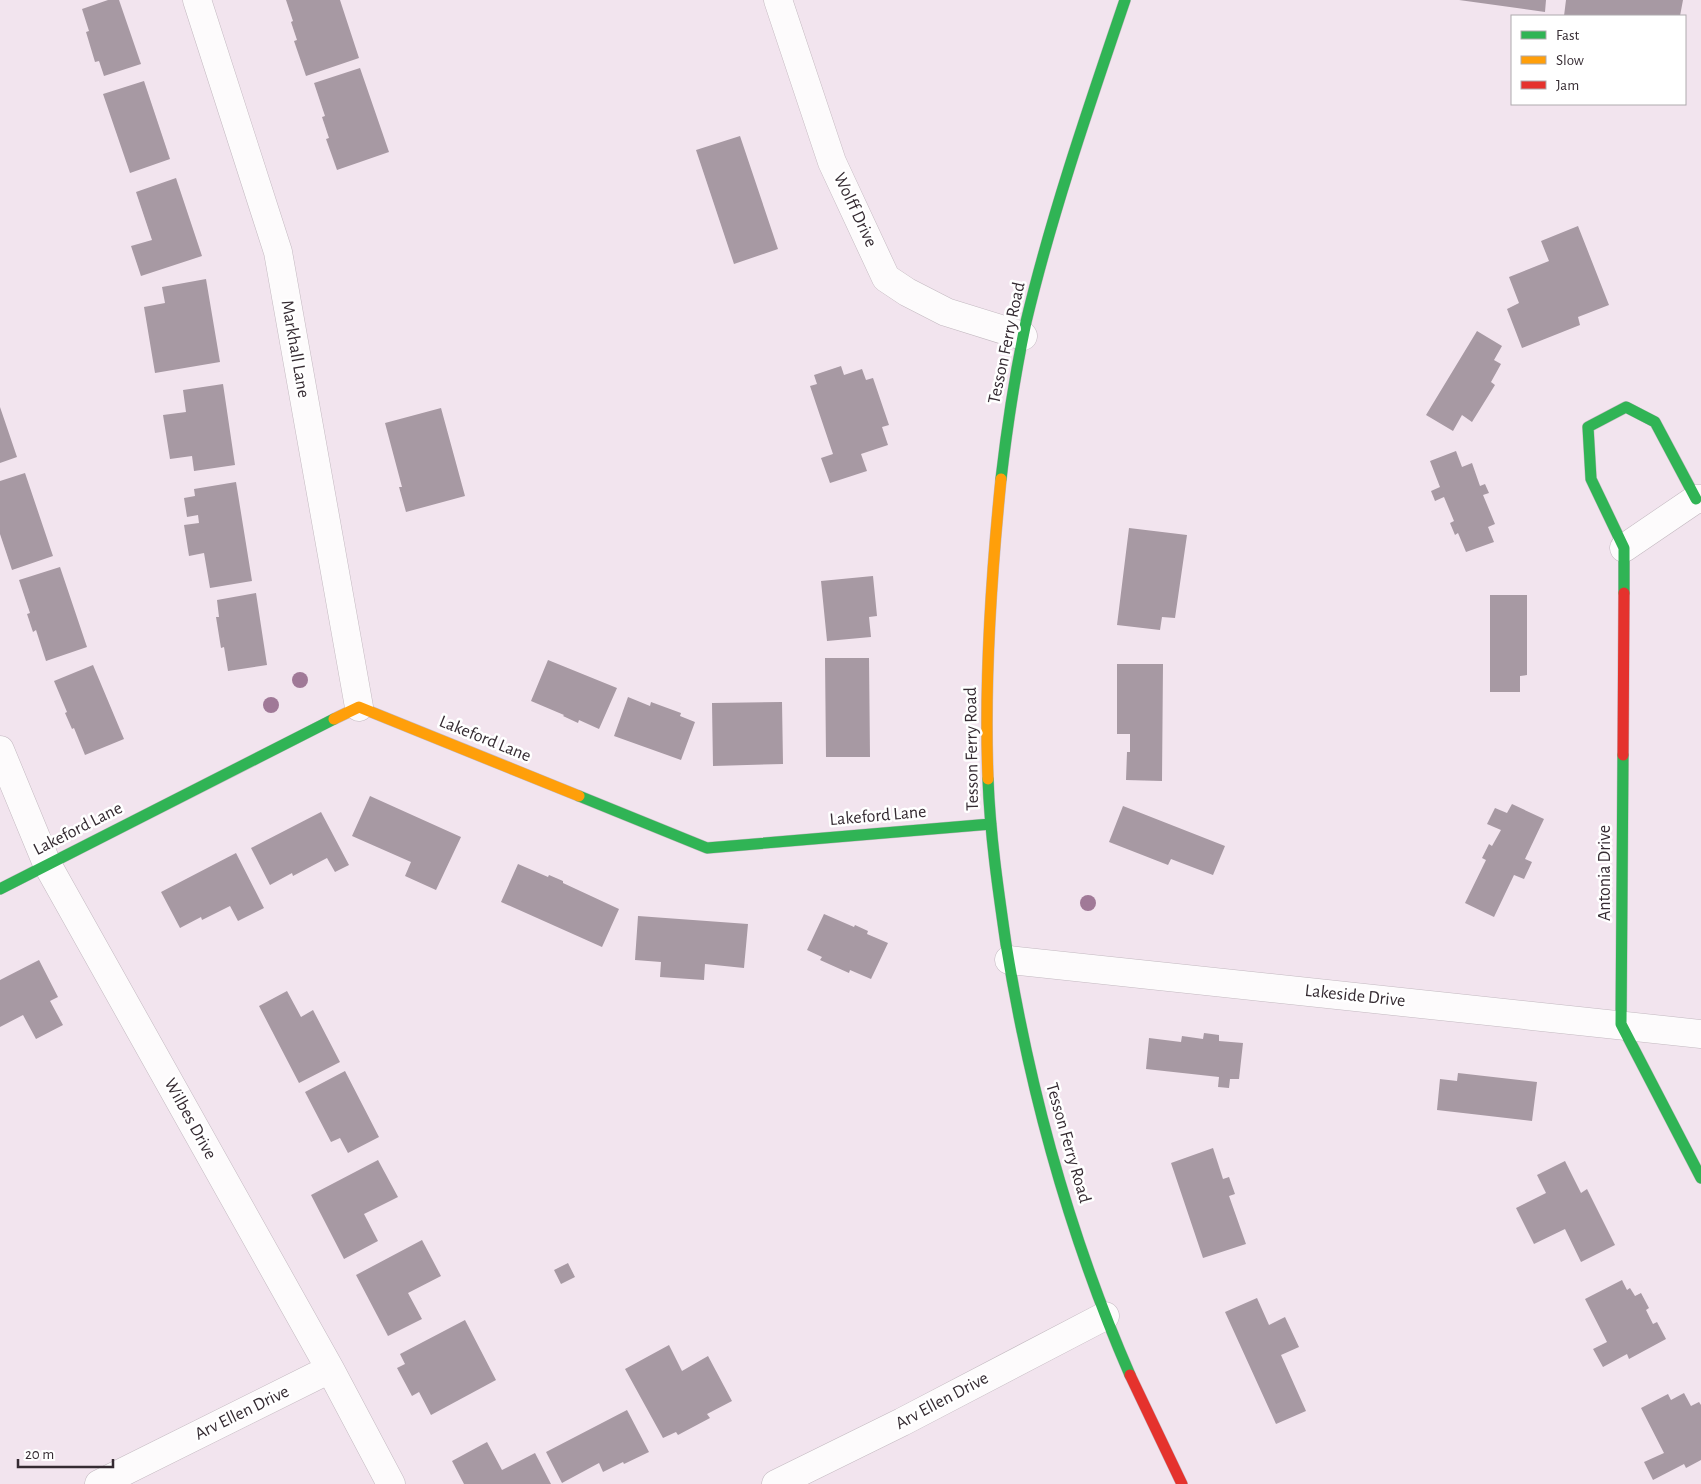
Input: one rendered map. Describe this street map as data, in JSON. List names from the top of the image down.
{
  "streets": {
    "street": [
      "Wolff Drive",
      "Tesson Ferry Road",
      "Markhall Lane",
      "Lakeford Lane",
      "Antonia Drive",
      "Lakeside Drive",
      "Wilbes Drive",
      "Arv Ellen Drive"
    ]
  },
  "crossings": [
    ["Wolff Drive", "Tesson Ferry Road"],
    ["Tesson Ferry Road", "Lakeford Lane"],
    ["Tesson Ferry Road", "Lakeside Drive"],
    ["Tesson Ferry Road", "Arv Ellen Drive"],
    ["Markhall Lane", "Lakeford Lane"],
    ["Lakeford Lane", "Wilbes Drive"],
    ["Antonia Drive", "Lakeside Drive"],
    ["Wilbes Drive", "Arv Ellen Drive"]
  ],
  "legend": ["Fast", "Slow", "Jam"],
  "scale_bar": "20 m"
}
